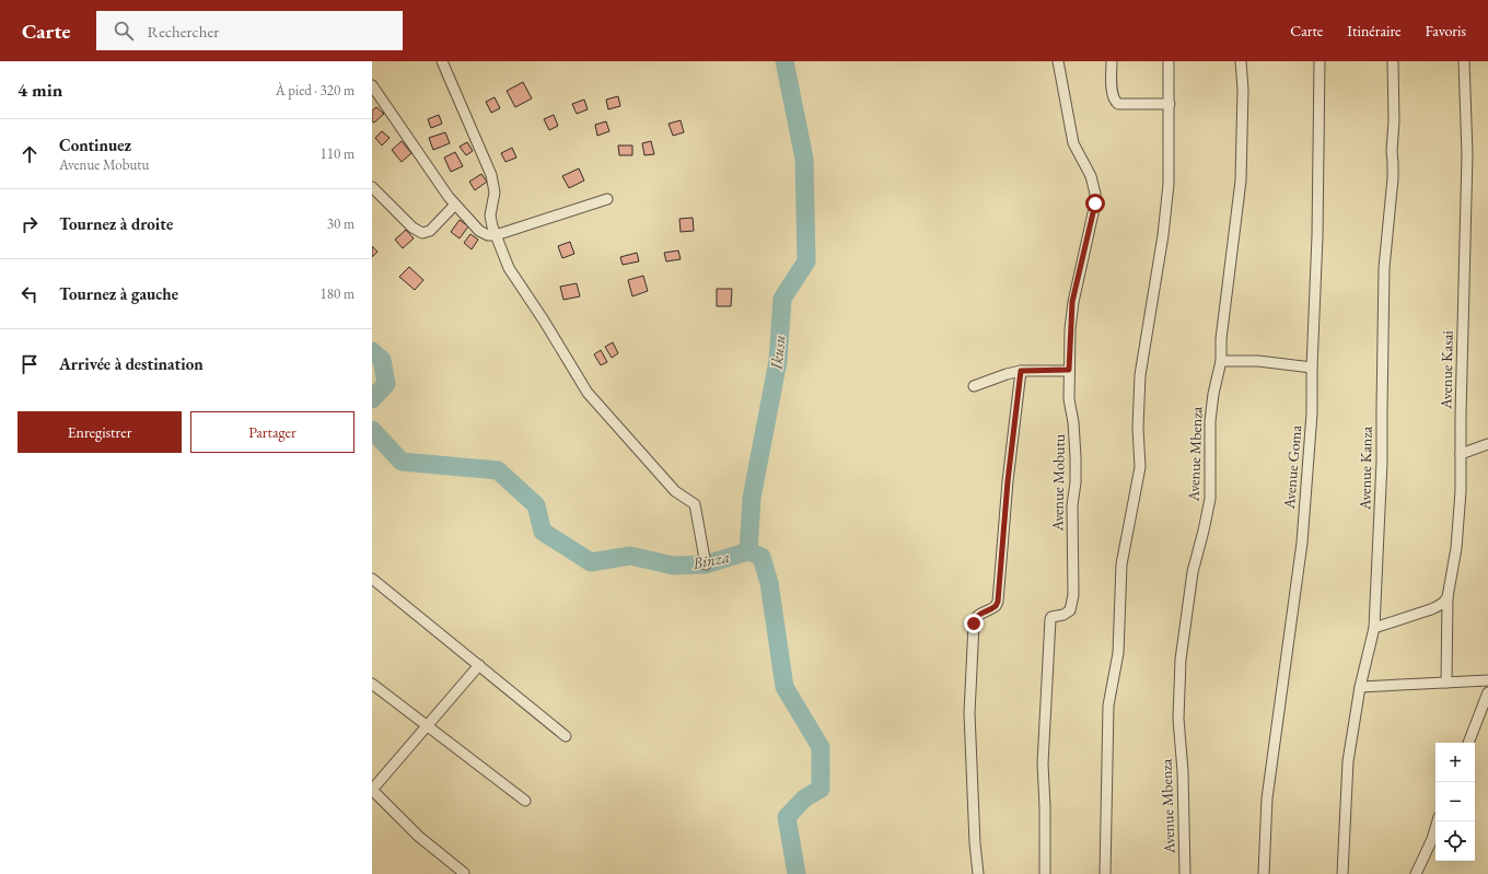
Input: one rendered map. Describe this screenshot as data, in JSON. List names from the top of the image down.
{
  "streets": {
    "street": [
      "Avenue Kasai",
      "Avenue Mbenza",
      "Avenue Goma",
      "Avenue Kanza",
      "Avenue Mobutu"
    ]
  },
  "water": ["Ikusu", "Binza"],
  "page": {
    "header": "Carte",
    "search": "Rechercher",
    "nav": ["Carte", "Itinéraire", "Favoris"],
    "heading": ["4 min", "À pied · 320 m"],
    "list": [
      ["Continuez", "Avenue Mobutu", "110 m"],
      ["Tournez à droite", "30 m"],
      ["Tournez à gauche", "180 m"],
      "Arrivée à destination"
    ],
    "buttons": ["Enregistrer", "Partager"],
    "map_buttons": ["+", "−"]
  }
}
